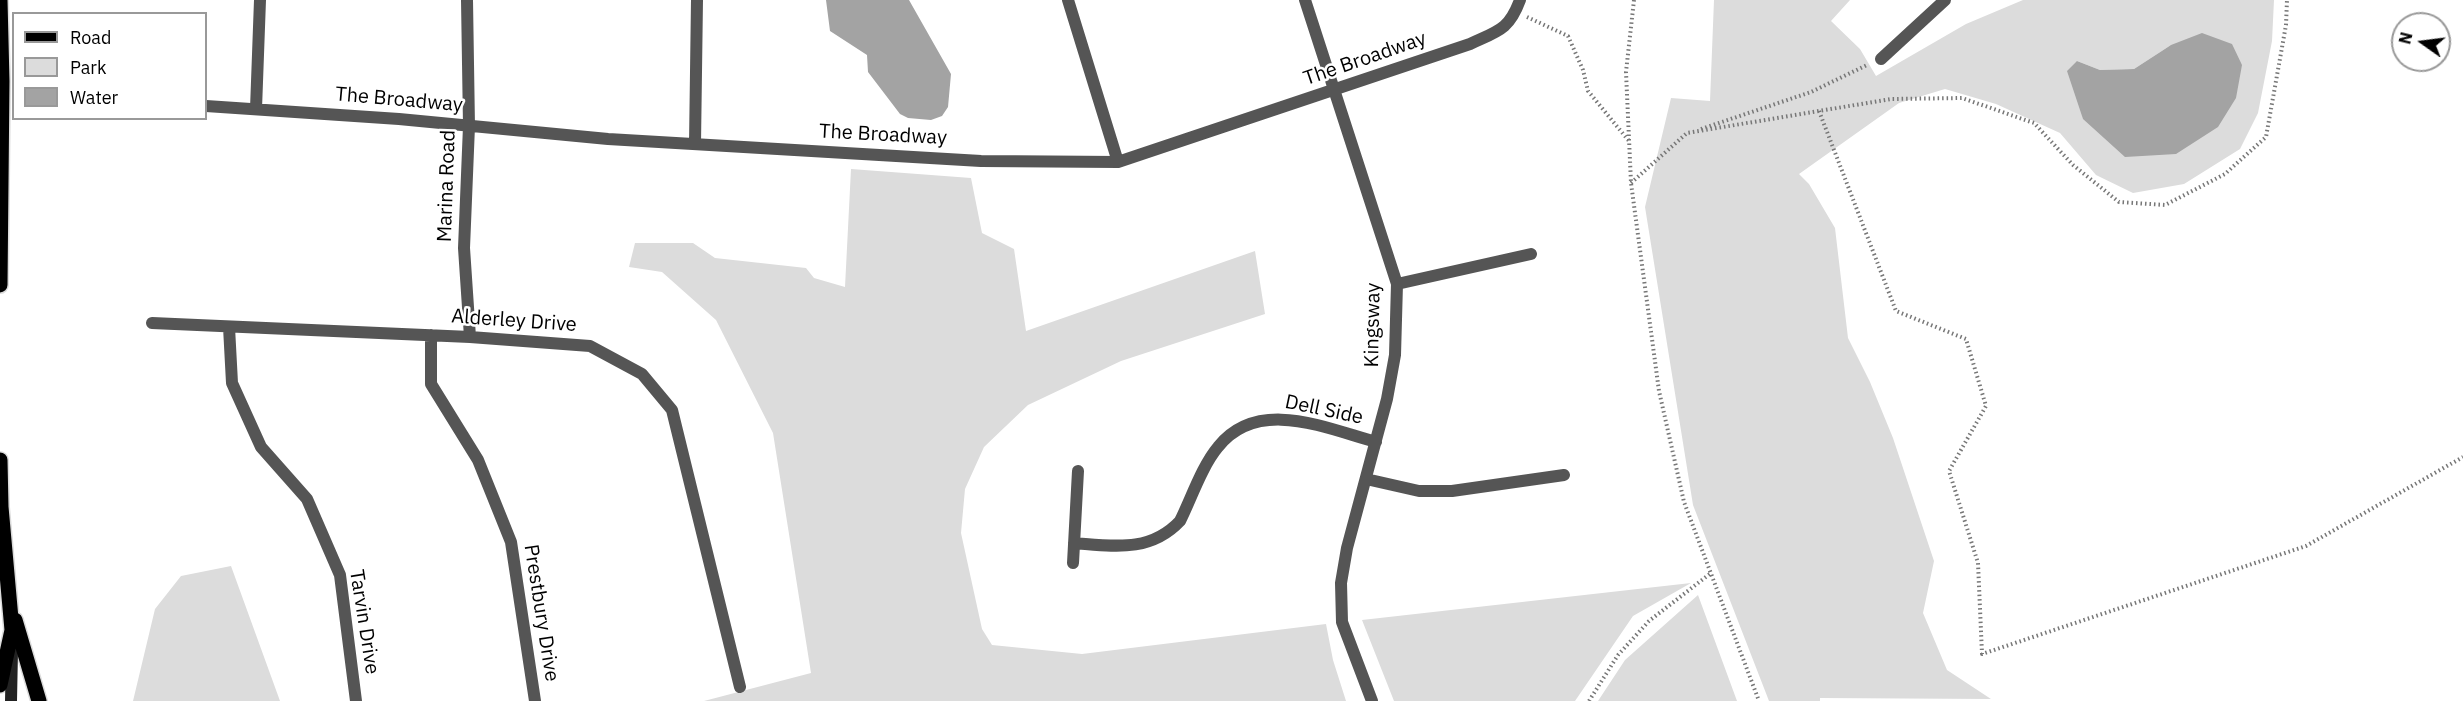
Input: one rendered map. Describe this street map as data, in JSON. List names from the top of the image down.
{
  "streets": {
    "street": [
      "The Broadway",
      "Marina Road",
      "Alderley Drive",
      "Kingsway",
      "Dell Side",
      "Prestbury Drive",
      "Tarvin Drive"
    ]
  },
  "crossings": [
    ["The Broadway", "Marina Road"],
    ["The Broadway", "Kingsway"],
    ["Marina Road", "Alderley Drive"],
    ["Alderley Drive", "Prestbury Drive"],
    ["Alderley Drive", "Tarvin Drive"],
    ["Kingsway", "Dell Side"]
  ],
  "legend": ["Road", "Park", "Water"],
  "north": "left"
}
